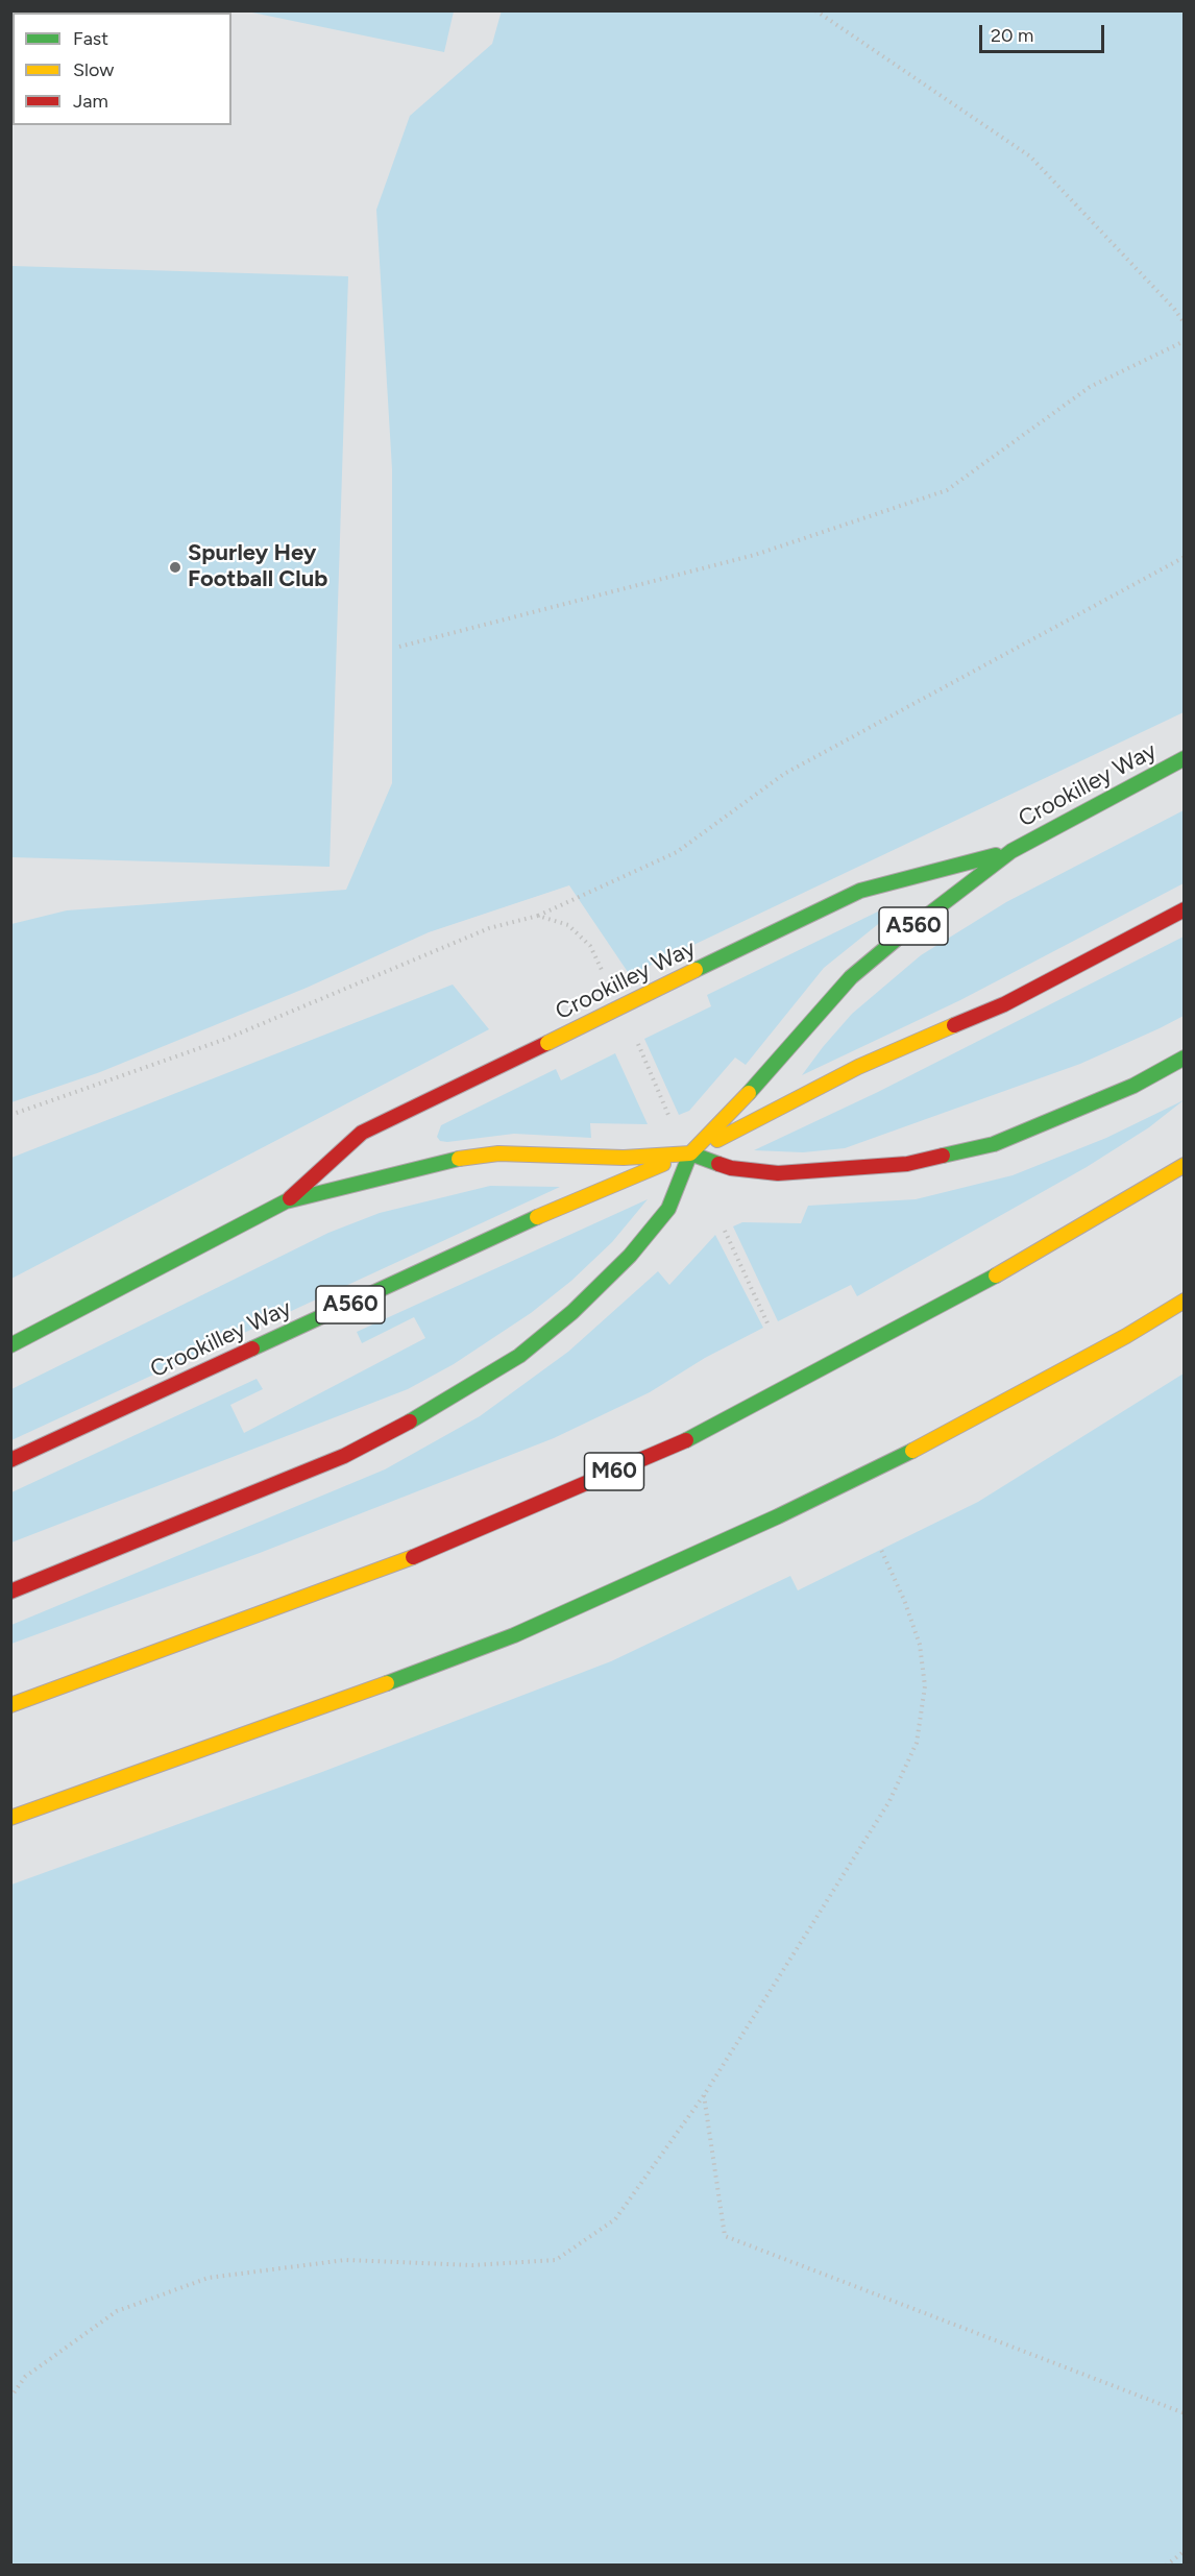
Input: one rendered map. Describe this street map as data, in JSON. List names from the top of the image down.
{
  "streets": {
    "main road": ["Crookilley Way", "A560", "M60"]
  },
  "places": ["Spurley Hey Football Club"],
  "legend": ["Fast", "Slow", "Jam"],
  "scale_bar": "20 m"
}
